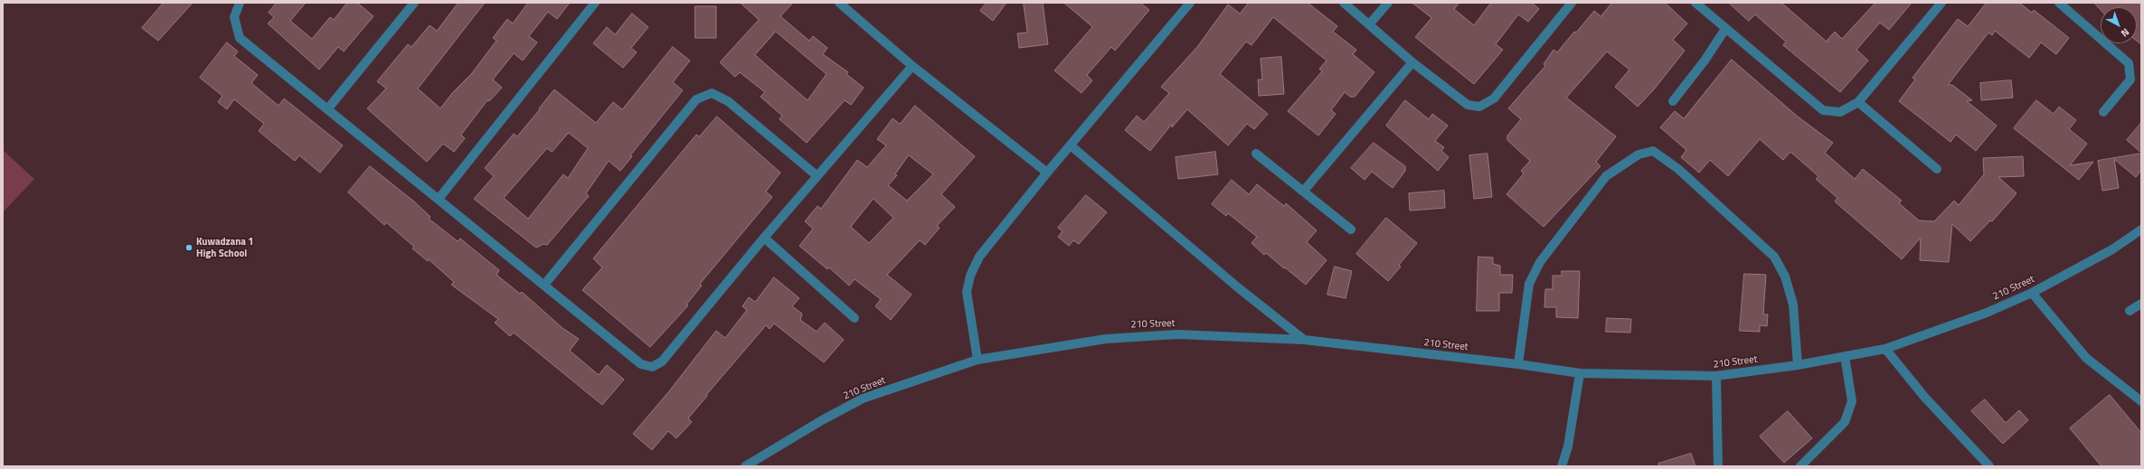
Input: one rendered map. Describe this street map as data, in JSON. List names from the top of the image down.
{
  "streets": {
    "street": ["210 Street"]
  },
  "places": ["Kuwadzana 1 High School"],
  "north": "bottom right"
}
